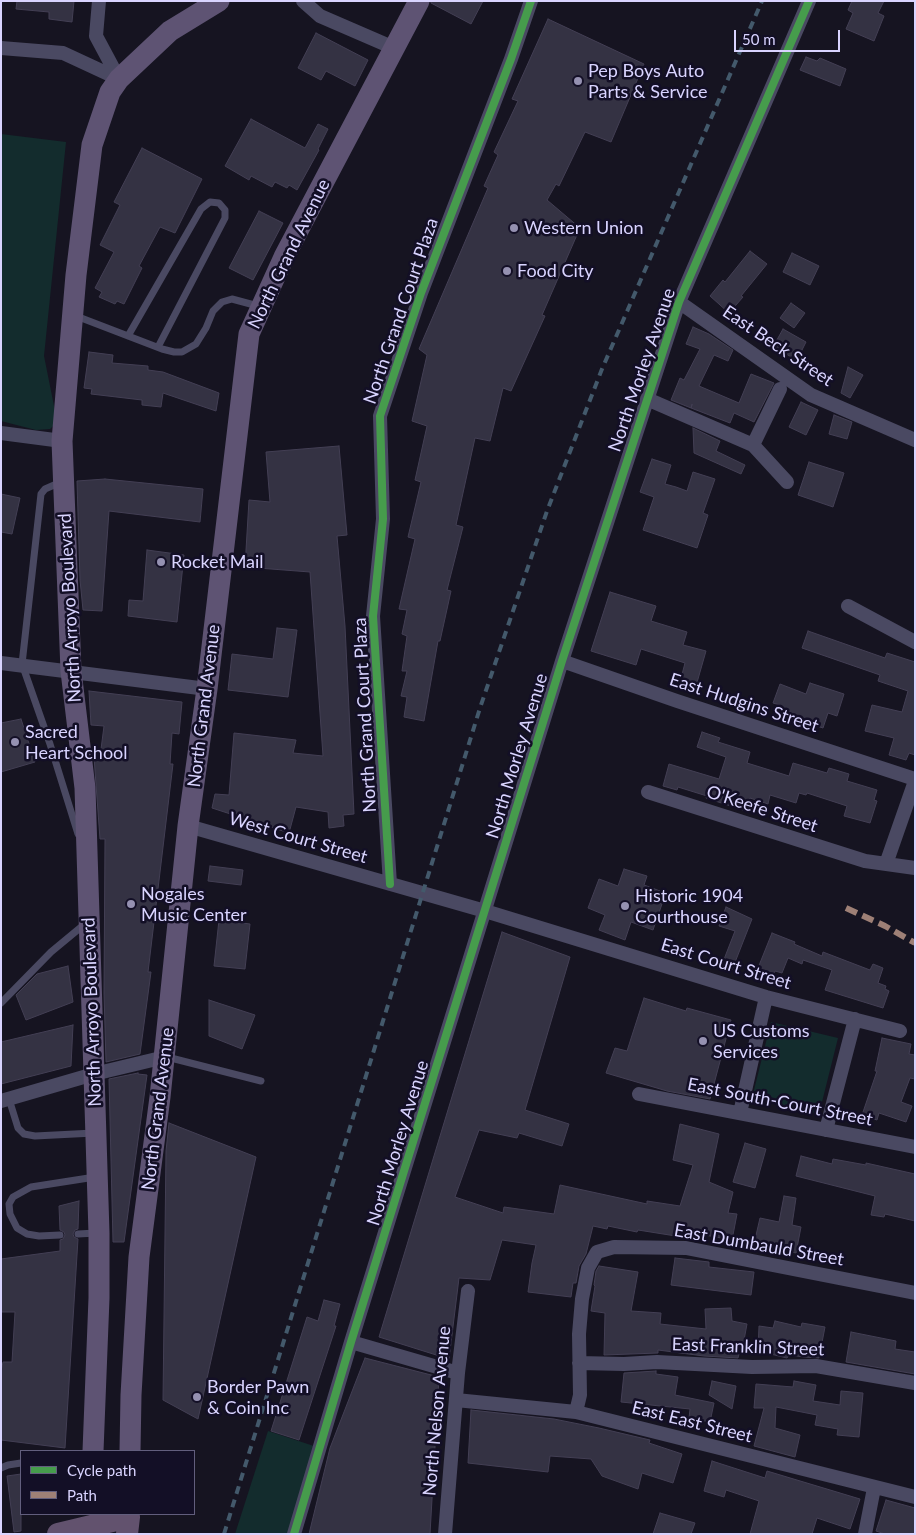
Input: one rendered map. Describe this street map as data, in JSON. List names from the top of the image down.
{
  "streets": {
    "main road": ["North Grand Avenue", "North Arroyo Boulevard"],
    "street": [
      "North Grand Court Plaza",
      "East Beck Street",
      "North Morley Avenue",
      "East Hudgins Street",
      "O'Keefe Street",
      "West Court Street",
      "East Court Street",
      "East South-Court Street",
      "East Dumbauld Street",
      "East Franklin Street",
      "North Nelson Avenue",
      "East East Street"
    ]
  },
  "crossings": [
    ["North Grand Avenue", "West Court Street"],
    ["North Grand Court Plaza", "West Court Street"],
    ["East Beck Street", "North Morley Avenue"],
    ["North Morley Avenue", "East Hudgins Street"],
    ["North Morley Avenue", "West Court Street"],
    ["North Morley Avenue", "East Court Street"],
    ["West Court Street", "East Court Street"],
    ["East Dumbauld Street", "East Franklin Street"],
    ["North Nelson Avenue", "East East Street"]
  ],
  "places": [
    "Pep Boys Auto Parts & Service",
    "Western Union",
    "Food City",
    "Rocket Mail",
    "Sacred Heart School",
    "Nogales Music Center",
    "Historic 1904 Courthouse",
    "US Customs Services",
    "Border Pawn & Coin Inc"
  ],
  "legend": ["Cycle path", "Path"],
  "scale_bar": "50 m"
}
